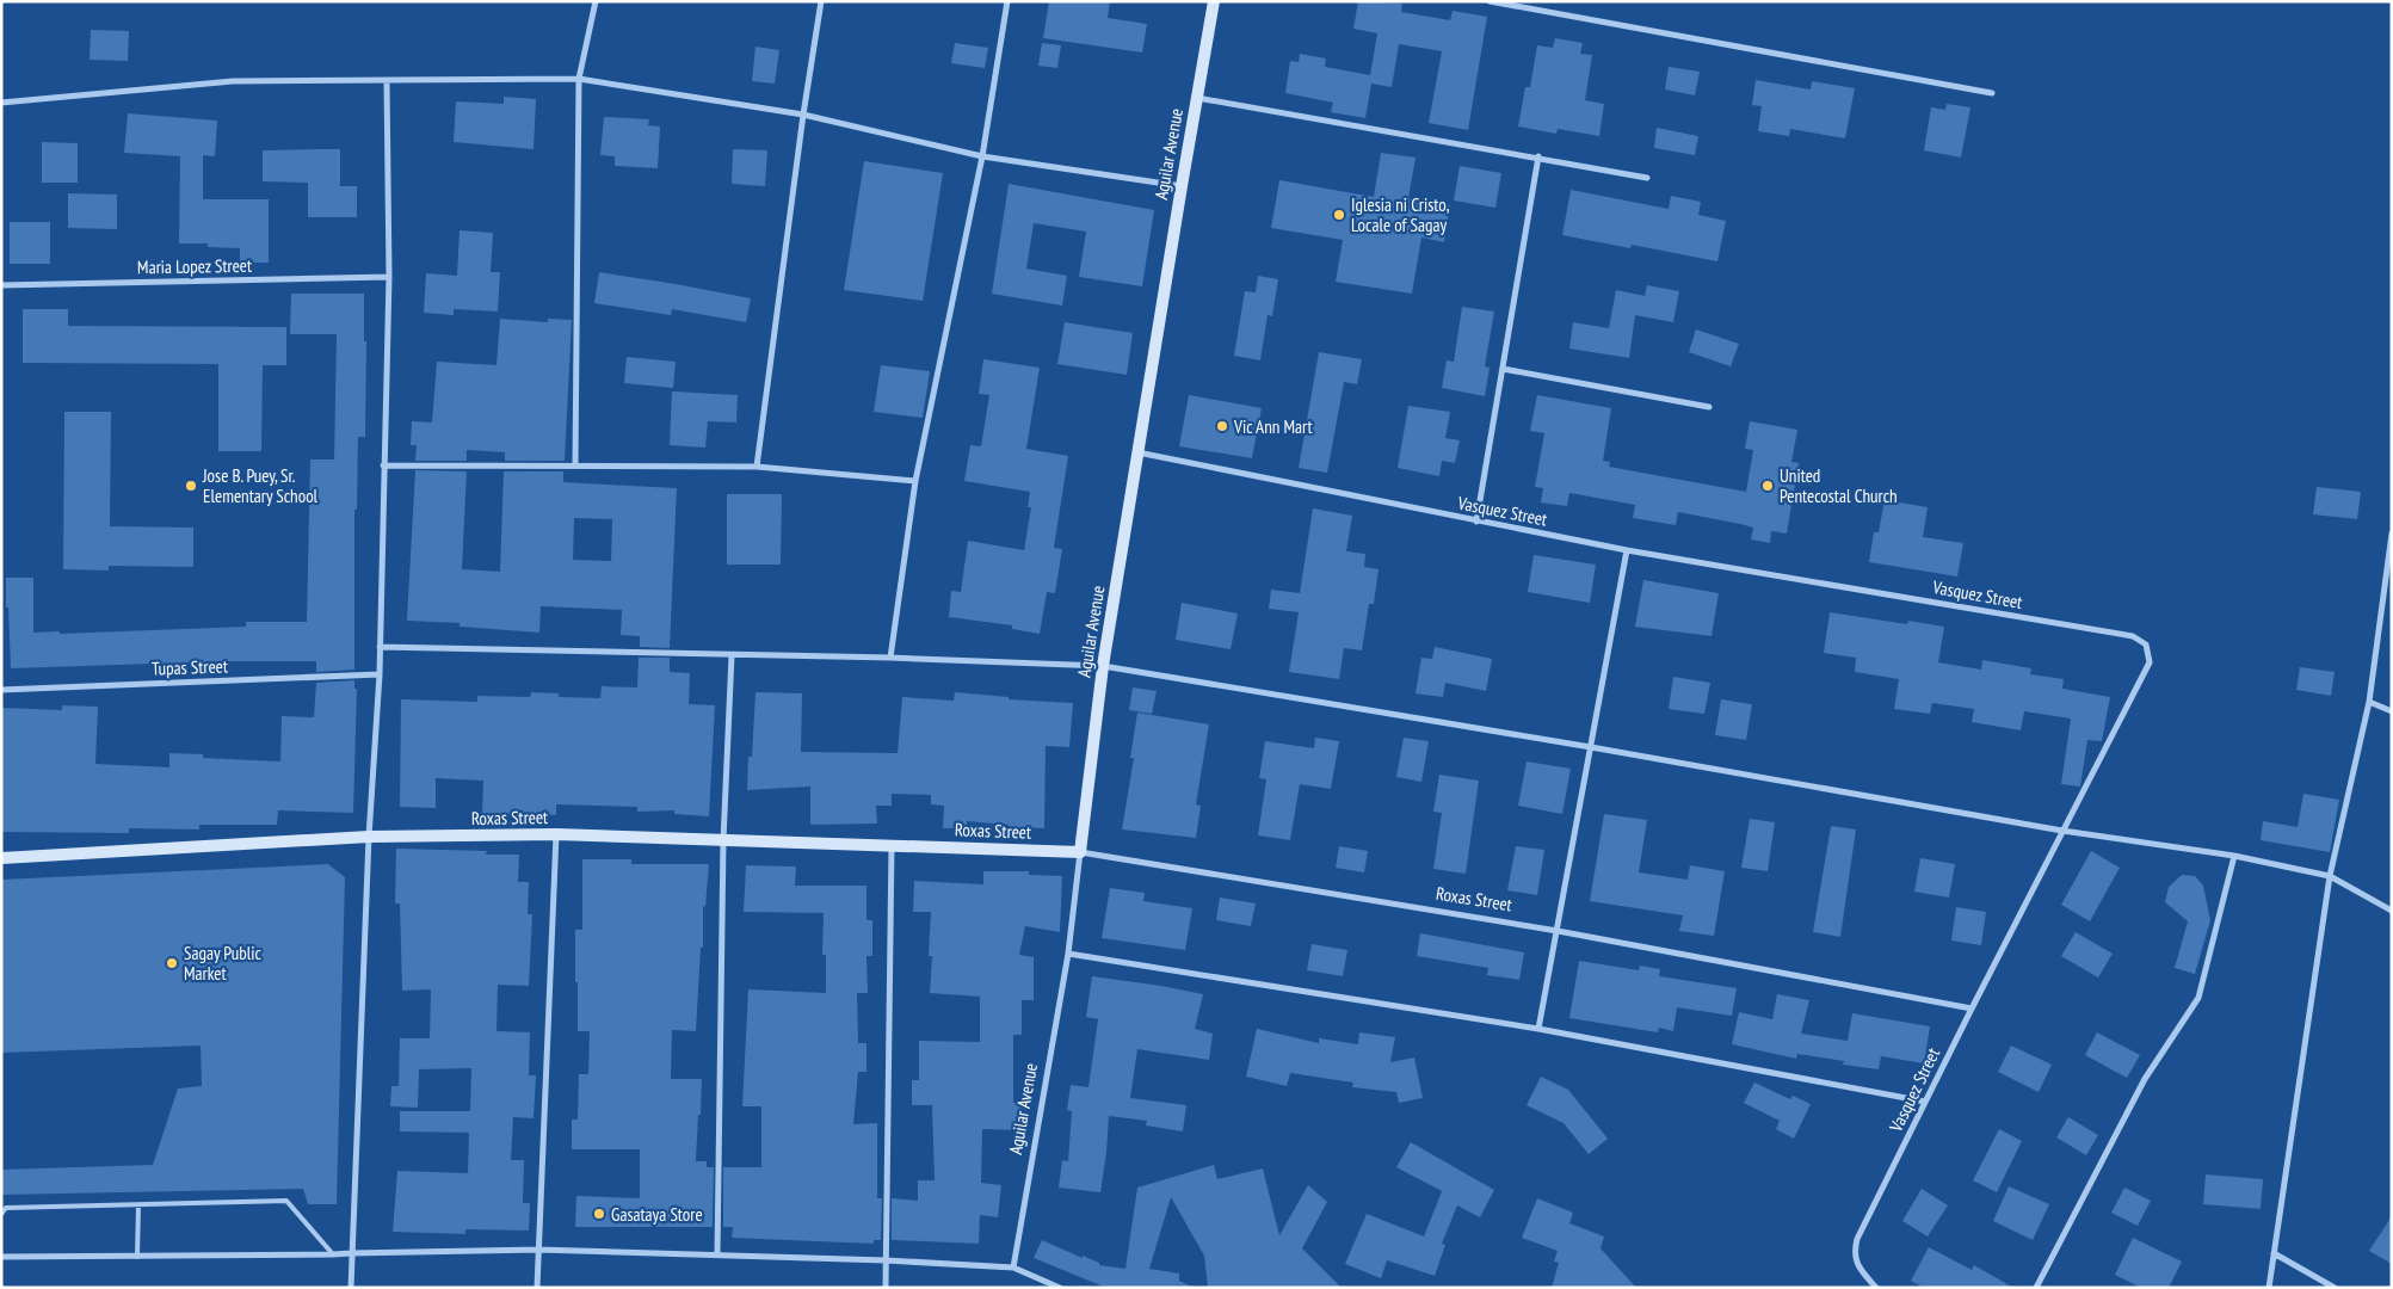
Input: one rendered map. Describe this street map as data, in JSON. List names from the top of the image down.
{
  "streets": {
    "street": [
      "Aguilar Avenue",
      "Maria Lopez Street",
      "Vasquez Street",
      "Tupas Street",
      "Roxas Street"
    ]
  },
  "crossings": [
    ["Aguilar Avenue", "Vasquez Street"],
    ["Aguilar Avenue", "Roxas Street"],
    ["Vasquez Street", "Roxas Street"]
  ],
  "places": [
    "Iglesia ni Cristo, Locale of Sagay",
    "Vic Ann Mart",
    "Jose B. Puey, Sr. Elementary School",
    "United Pentecostal Church",
    "Sagay Public Market",
    "Gasataya Store"
  ]
}
